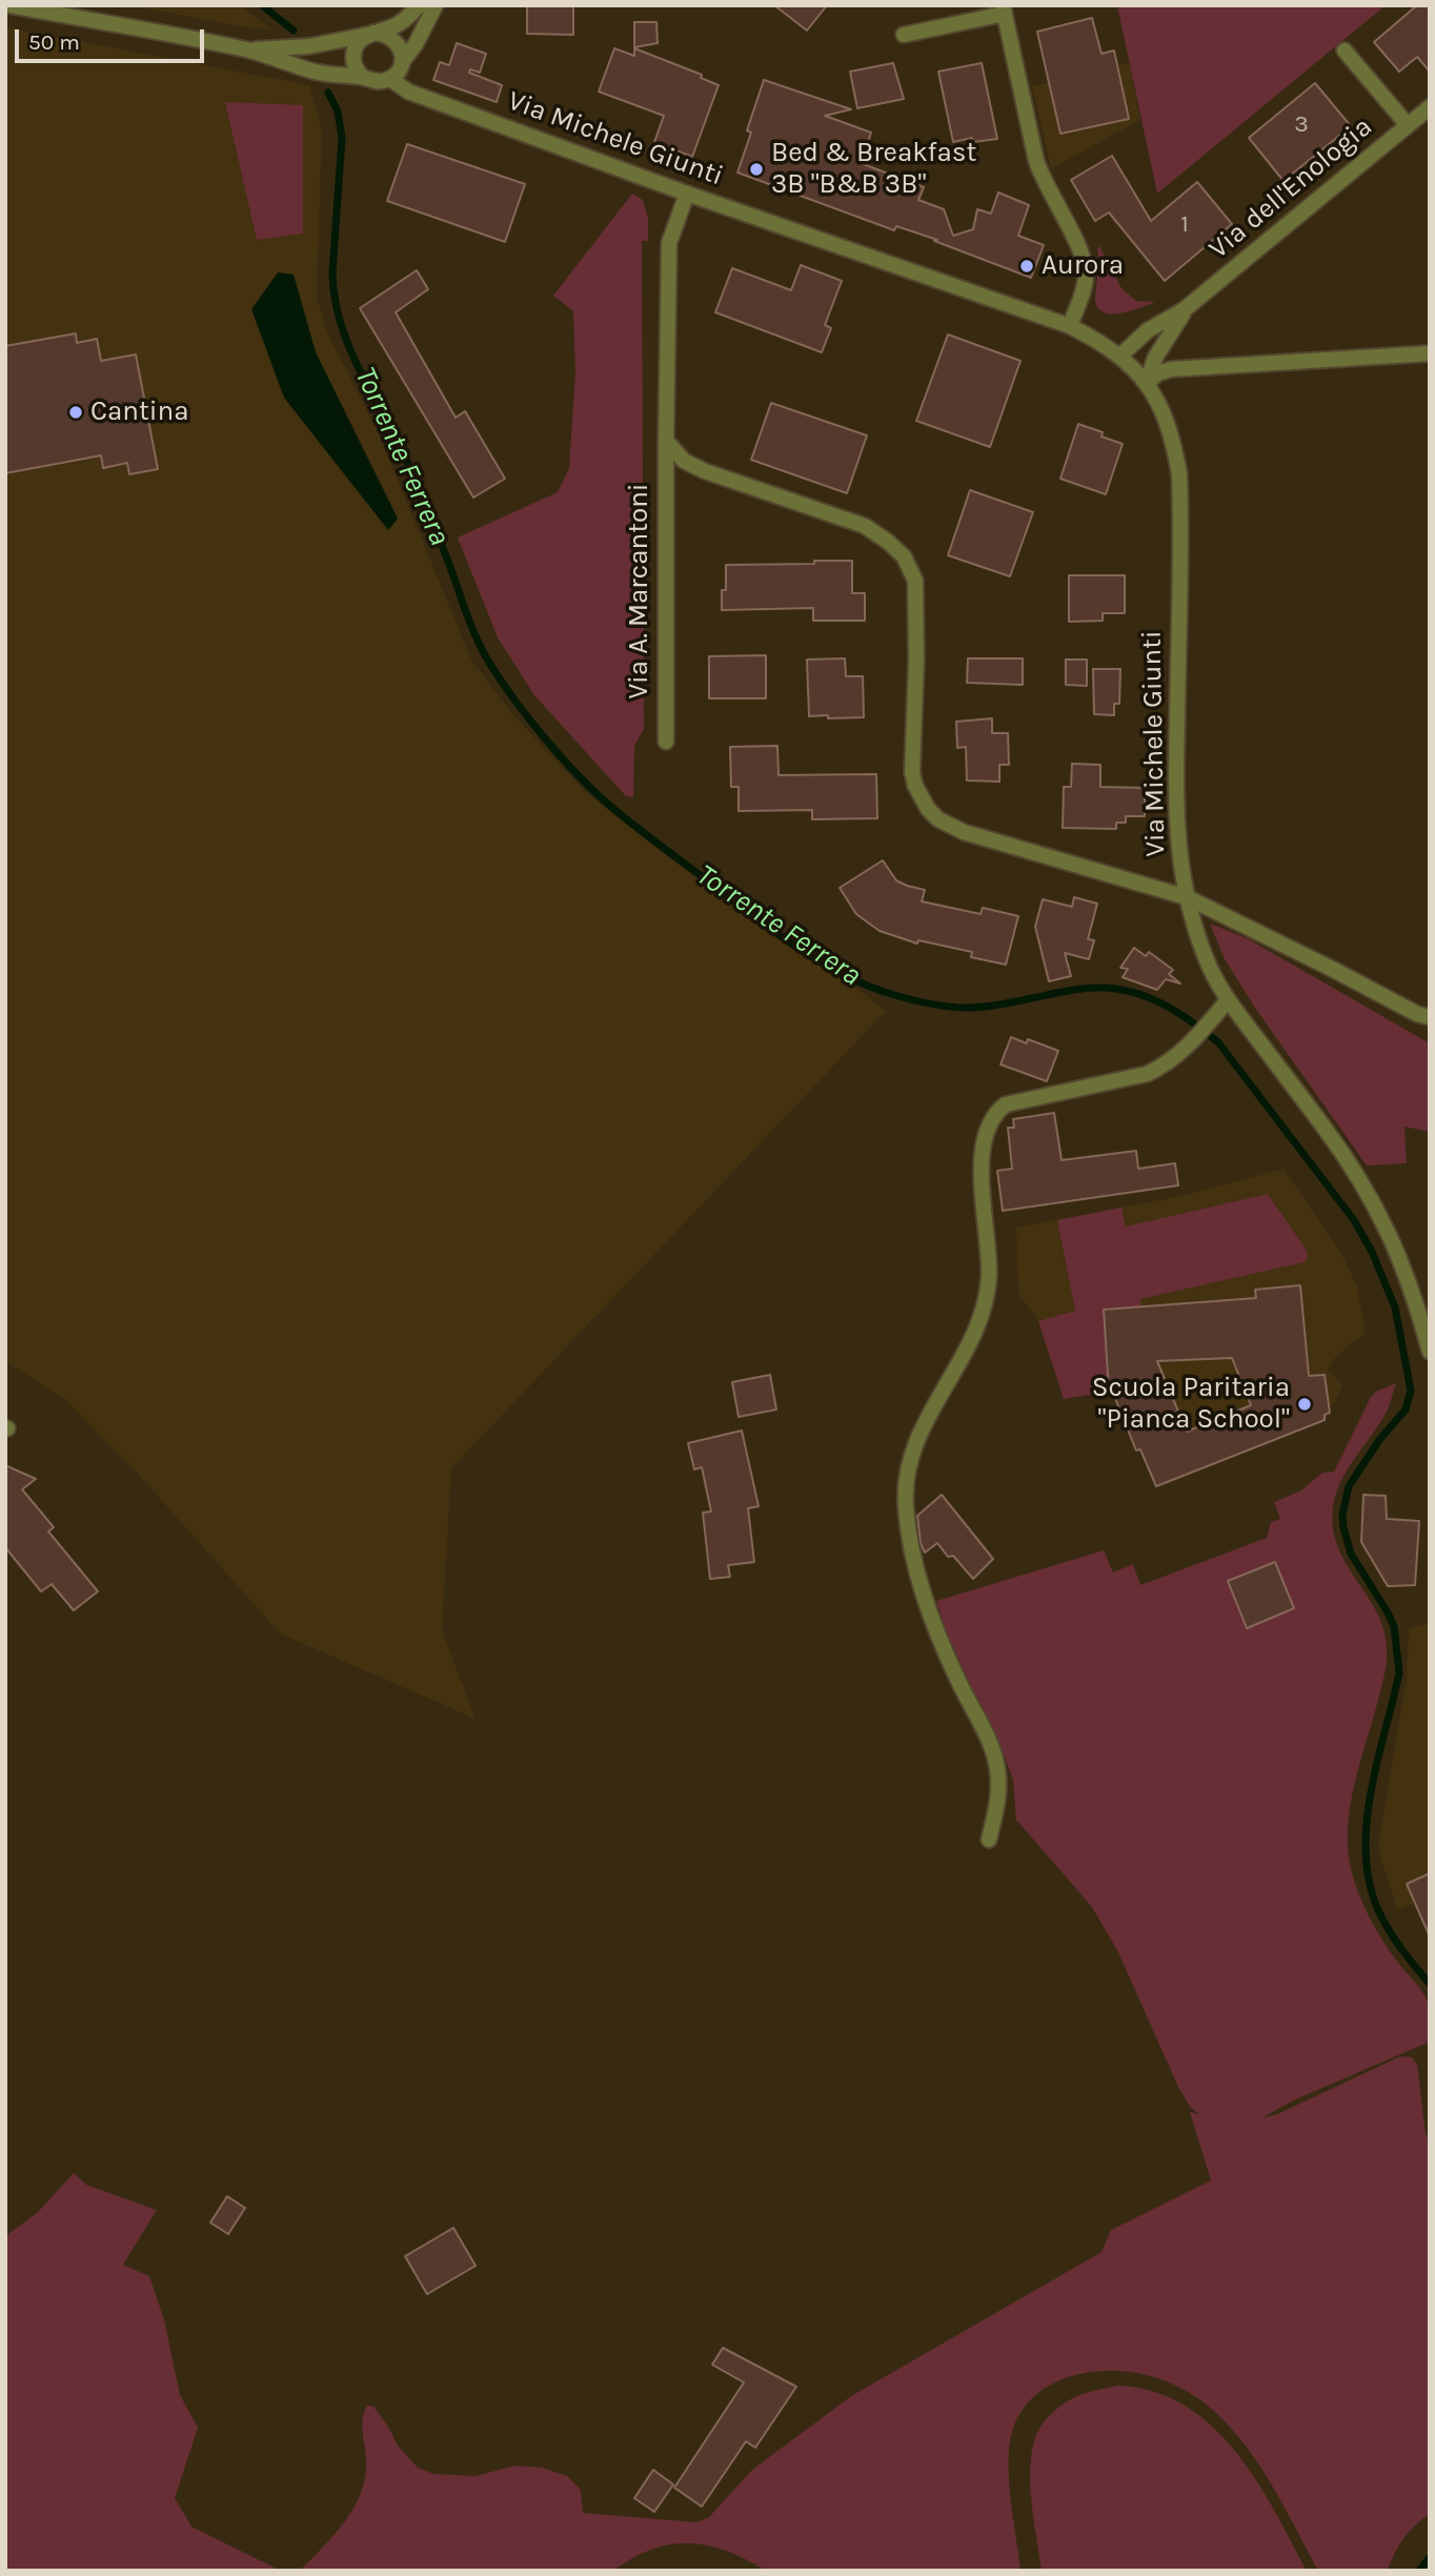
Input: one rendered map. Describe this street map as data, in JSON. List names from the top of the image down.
{
  "streets": {
    "street": ["Via Michele Giunti", "Via dell'Enologia", "Via A. Marcantoni"]
  },
  "crossings": [
    ["Via Michele Giunti", "Via dell'Enologia"],
    ["Via Michele Giunti", "Via A. Marcantoni"]
  ],
  "water": ["Torrente Ferrera"],
  "places": [
    "Bed & Breakfast 3B \"B&B 3B\"",
    "Aurora",
    "Cantina",
    "Scuola Paritaria \"Pianca School\""
  ],
  "house_numbers": ["3", "1"],
  "scale_bar": "50 m"
}
